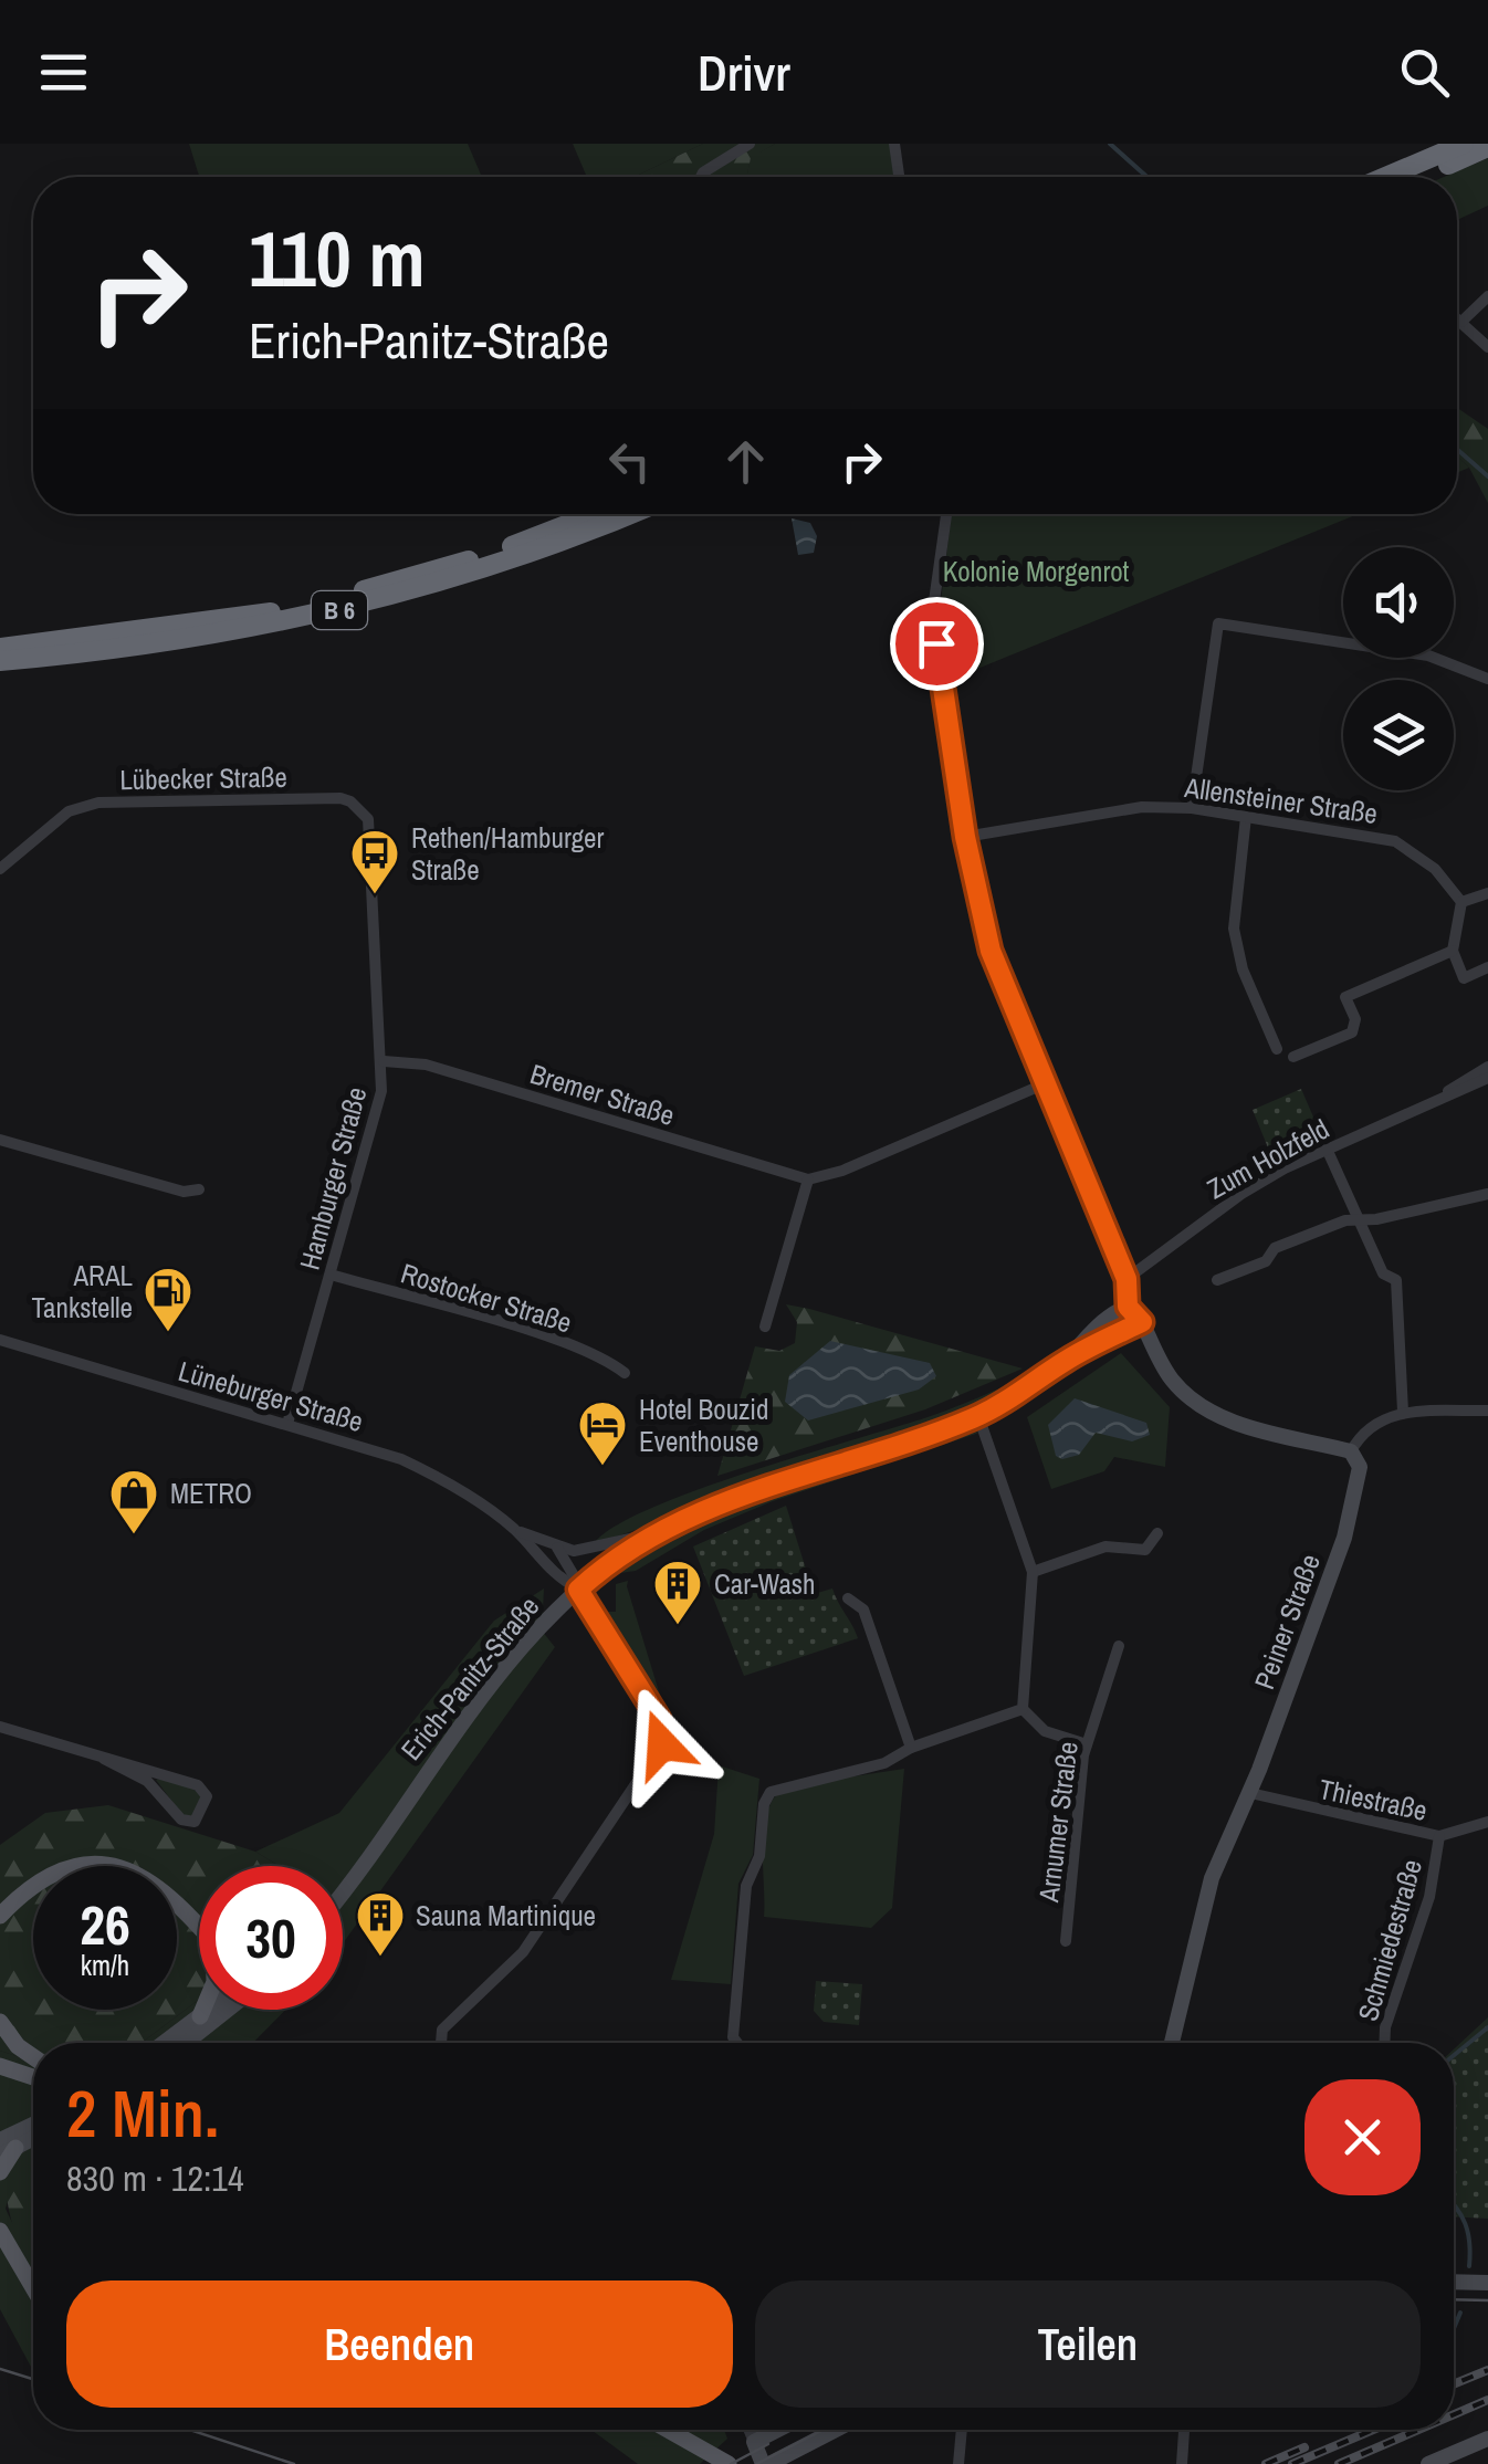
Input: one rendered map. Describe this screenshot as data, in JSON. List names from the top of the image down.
{
  "streets": {
    "highway": ["B 6"],
    "street": [
      "Lübecker Straße",
      "Allensteiner Straße",
      "Bremer Straße",
      "Zum Holzfeld",
      "Hamburger Straße",
      "Rostocker Straße",
      "Lüneburger Straße",
      "Peiner Straße",
      "Erich-Panitz-Straße",
      "Thiestraße",
      "Arnumer Straße",
      "Schmiedestraße"
    ]
  },
  "crossings": [
    ["Lübecker Straße", "Hamburger Straße"],
    ["Bremer Straße", "Hamburger Straße"],
    ["Hamburger Straße", "Rostocker Straße"],
    ["Hamburger Straße", "Lüneburger Straße"],
    ["Lüneburger Straße", "Erich-Panitz-Straße"],
    ["Peiner Straße", "Thiestraße"],
    ["Thiestraße", "Schmiedestraße"]
  ],
  "parks": ["Kolonie Morgenrot"],
  "places": {
    "bus stop": ["Rethen/Hamburger Straße"],
    "fuel station": ["ARAL Tankstelle"],
    "hotel": ["Hotel Bouzid Eventhouse"],
    "shop": ["METRO"],
    "building": ["Car-Wash", "Sauna Martinique"]
  },
  "page": {
    "header": "Drivr",
    "turn": ["110 m", "Erich-Panitz-Straße"],
    "speed": "26 km/h",
    "limit": "30",
    "heading": ["2 Min.", "830 m · 12:14"],
    "buttons": ["Beenden", "Teilen"]
  }
}
